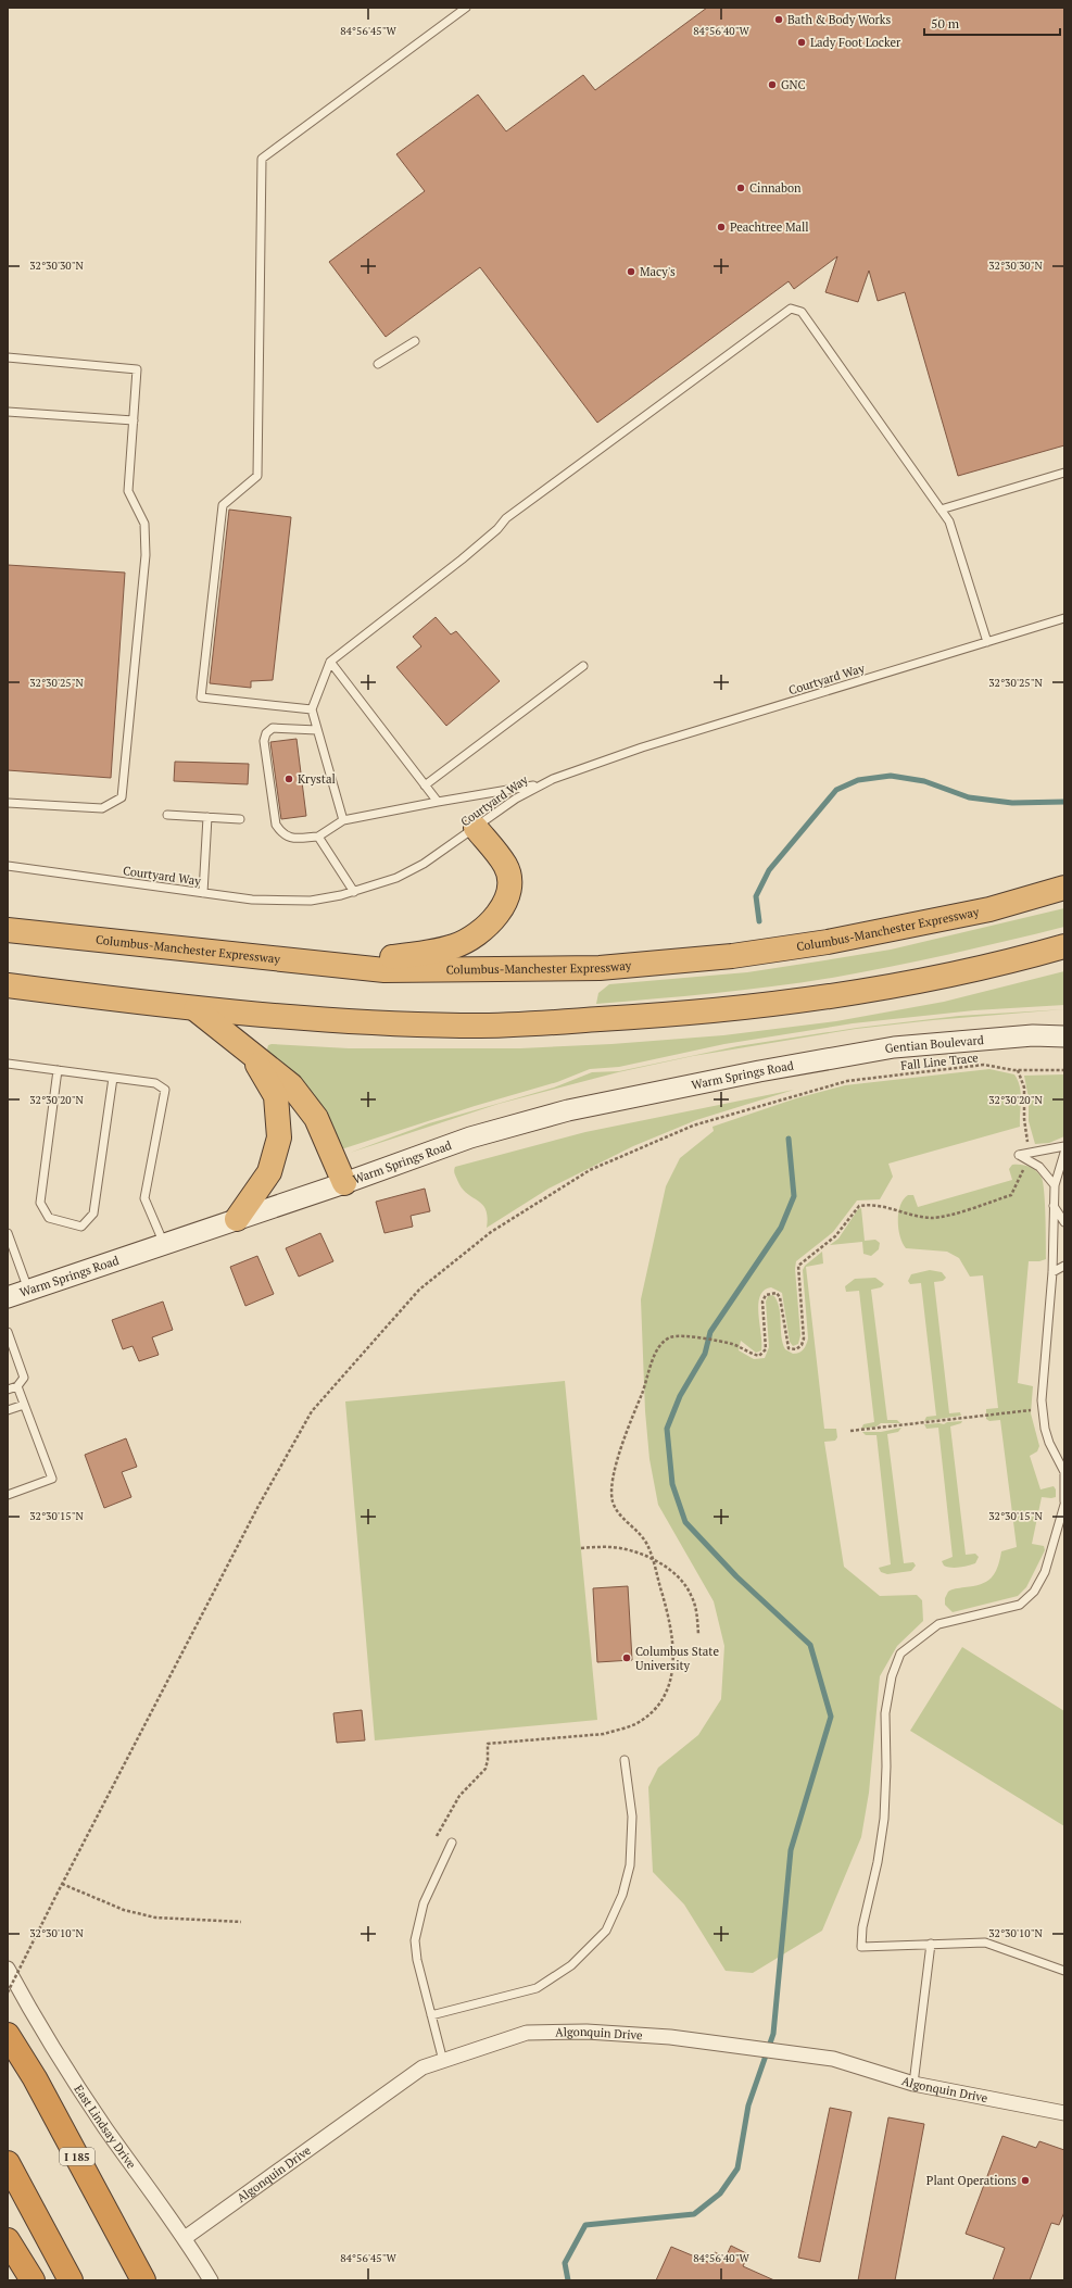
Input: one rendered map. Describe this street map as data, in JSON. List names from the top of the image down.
{
  "streets": {
    "highway": ["Columbus-Manchester Expressway", "I 185"],
    "main road": ["Gentian Boulevard", "Warm Springs Road"],
    "street": ["Algonquin Drive", "East Lindsay Drive"],
    "lane": ["Courtyard Way"],
    "path": ["Fall Line Trace"]
  },
  "crossings": [
    ["Gentian Boulevard", "Warm Springs Road"],
    ["Algonquin Drive", "East Lindsay Drive"]
  ],
  "places": [
    "Bath & Body Works",
    "Lady Foot Locker",
    "GNC",
    "Cinnabon",
    "Peachtree Mall",
    "Macy's",
    "Krystal",
    "Columbus State University",
    "Plant Operations"
  ],
  "scale_bar": "50 m",
  "coordinates": [
    "84°56'45\"W",
    "84°56'40\"W",
    "32°30'30\"N",
    "32°30'25\"N",
    "32°30'20\"N",
    "32°30'15\"N",
    "32°30'10\"N"
  ]
}
